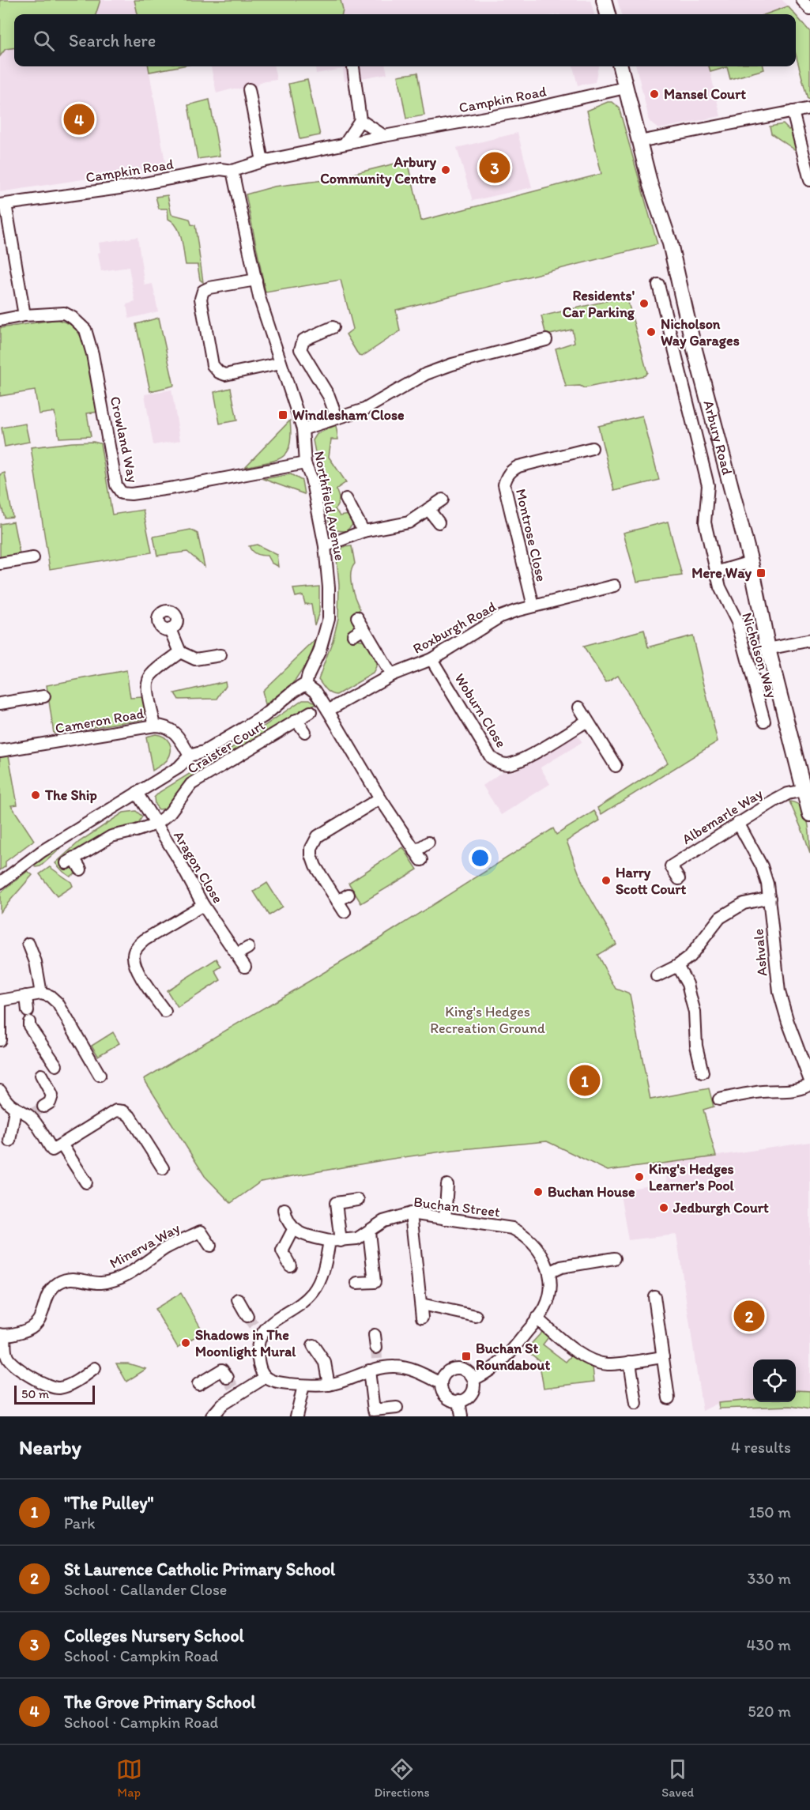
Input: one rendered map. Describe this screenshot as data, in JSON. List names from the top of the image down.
{
  "streets": {
    "street": [
      "Campkin Road",
      "Arbury Road",
      "Crowland Way",
      "Northfield Avenue",
      "Montrose Close",
      "Roxburgh Road",
      "Nicholson Way",
      "Woburn Close",
      "Cameron Road",
      "Craister Court",
      "Albemarle Way",
      "Aragon Close",
      "Ashvale",
      "Buchan Street",
      "Minerva Way"
    ]
  },
  "crossings": [
    ["Campkin Road", "Arbury Road"],
    ["Campkin Road", "Northfield Avenue"],
    ["Arbury Road", "Albemarle Way"],
    ["Crowland Way", "Northfield Avenue"],
    ["Montrose Close", "Roxburgh Road"],
    ["Roxburgh Road", "Woburn Close"],
    ["Craister Court", "Aragon Close"],
    ["Albemarle Way", "Ashvale"]
  ],
  "parks": ["King's Hedges Recreation Ground"],
  "places": {
    "other": [
      "Mansel Court",
      "Arbury Community Centre",
      "Residents' Car Parking",
      "Nicholson Way Garages",
      "The Ship",
      "Harry Scott Court",
      "King's Hedges Learner's Pool",
      "Buchan House",
      "Jedburgh Court",
      "Shadows in The Moonlight Mural"
    ],
    "transit": ["Windlesham Close", "Mere Way", "Buchan St Roundabout"]
  },
  "scale_bar": "50 m",
  "page": {
    "search": "Search here",
    "pins": [
      "4",
      "3",
      "1",
      "2"
    ],
    "scale": "50 m",
    "heading": ["Nearby", "4 results"],
    "list": [
      {
        "mark": "1",
        "name": "\"The Pulley\"",
        "note": "Park",
        "value": "150 m"
      },
      {
        "mark": "2",
        "name": "St Laurence Catholic Primary School",
        "note": "School · Callander Close",
        "value": "330 m"
      },
      {
        "mark": "3",
        "name": "Colleges Nursery School",
        "note": "School · Campkin Road",
        "value": "430 m"
      },
      {
        "mark": "4",
        "name": "The Grove Primary School",
        "note": "School · Campkin Road",
        "value": "520 m"
      }
    ],
    "nav": ["Map", "Directions", "Saved"]
  }
}
